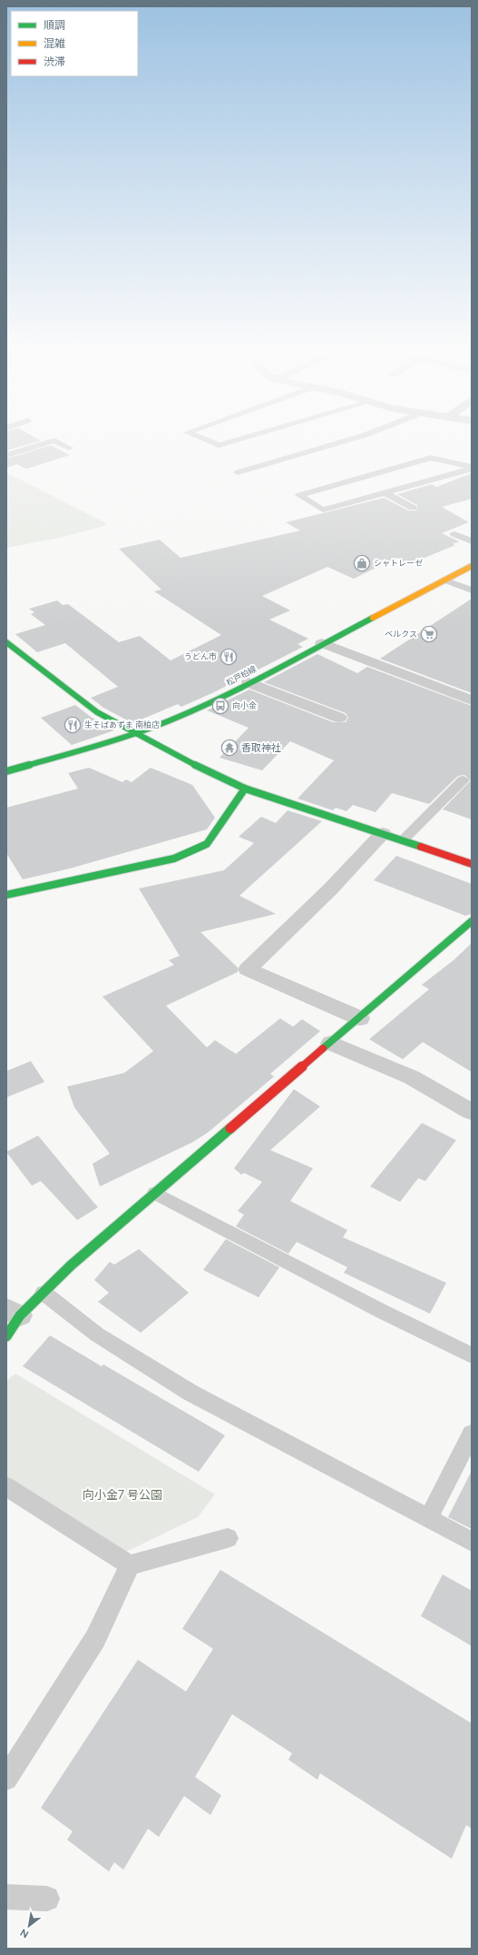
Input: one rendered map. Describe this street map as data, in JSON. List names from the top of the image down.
{
  "streets": {
    "street": ["松戸柏線"]
  },
  "parks": ["向小金7 号公園"],
  "places": {
    "shop": ["シャトレーゼ"],
    "supermarket": ["ベルクス"],
    "restaurant": ["うどん市", "生そばあずま 南柏店"],
    "bus stop": ["向小金"],
    "temple": ["香取神社"]
  },
  "legend": ["順調", "混雑", "渋滞"],
  "north": "bottom left"
}
